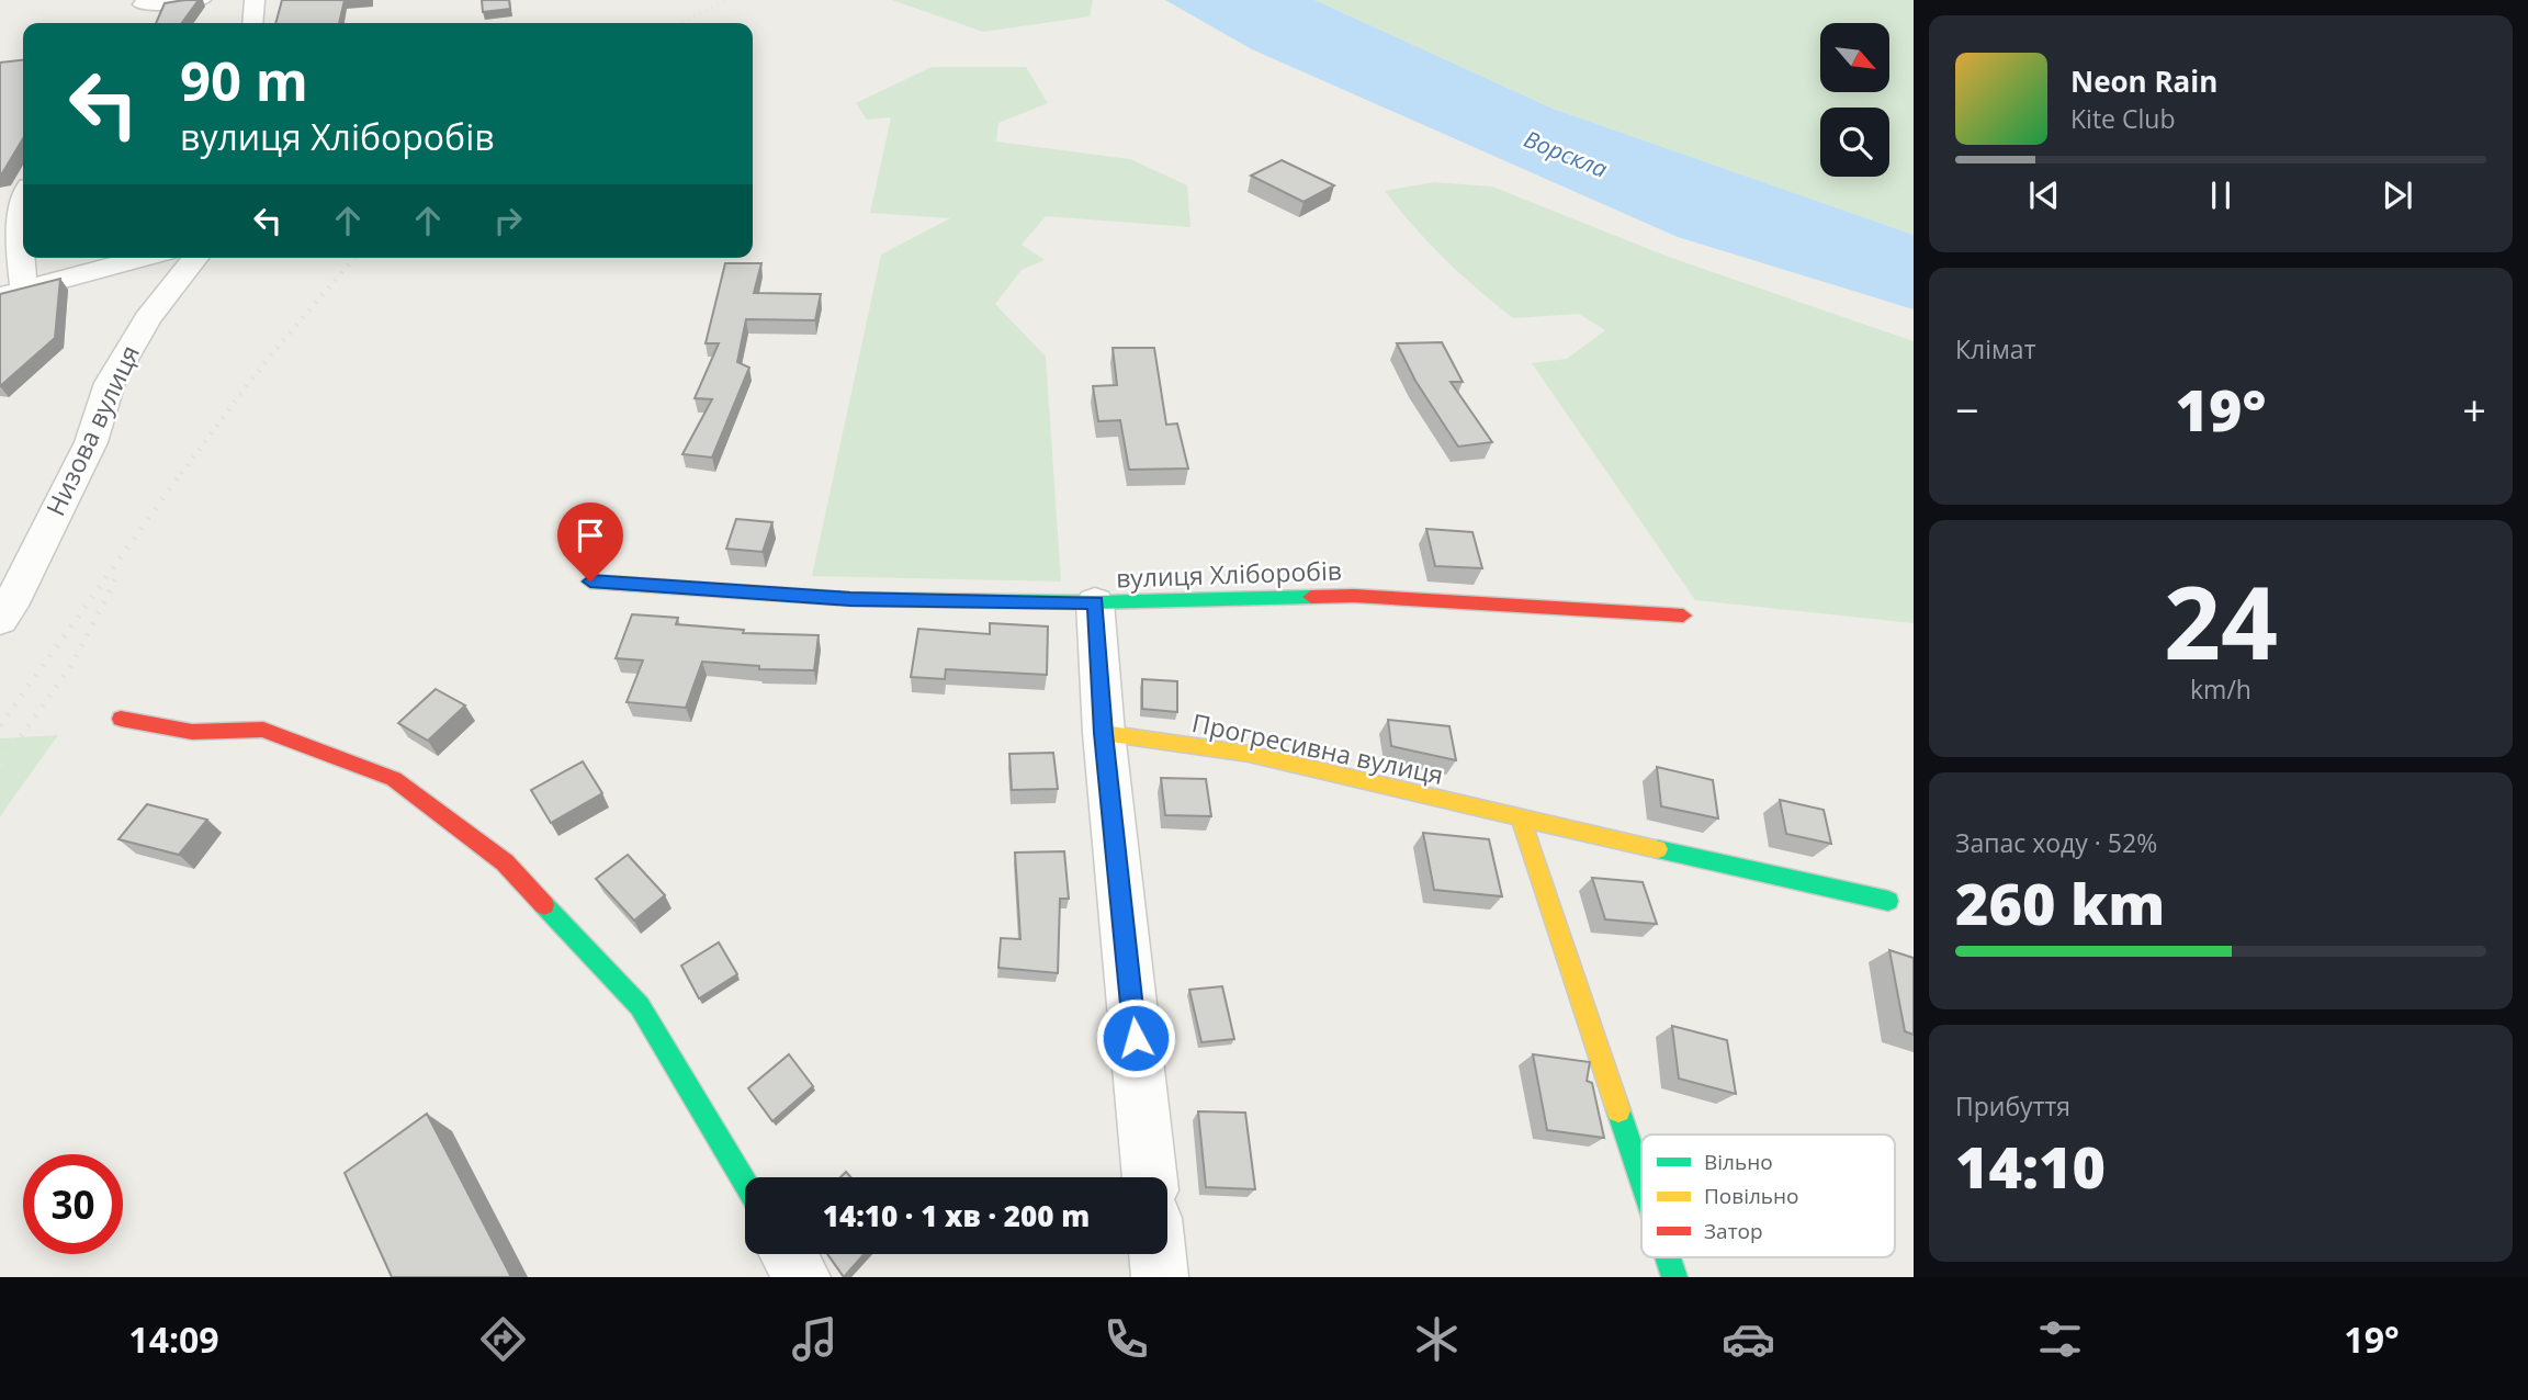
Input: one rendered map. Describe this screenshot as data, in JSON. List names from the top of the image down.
{
  "streets": {
    "street": ["Низова вулиця", "вулиця Хліборобів", "Прогресивна вулиця"]
  },
  "water": ["Ворскла"],
  "legend": ["Вільно", "Повільно", "Затор"],
  "north": "bottom right",
  "page": {
    "turn": ["90 m", "вулиця Хліборобів"],
    "song": ["Neon Rain", "Kite Club"],
    "tile": [
      "Клімат",
      ["24", "km/h"],
      ["Запас ходу · 52%", "260 km"],
      ["Прибуття", "14:10"]
    ],
    "heat": ["−", "19°", "+"],
    "limit": "30",
    "trip": "14:10 · 1 хв · 200 m",
    "tabs": ["14:09", "19°"]
  }
}
